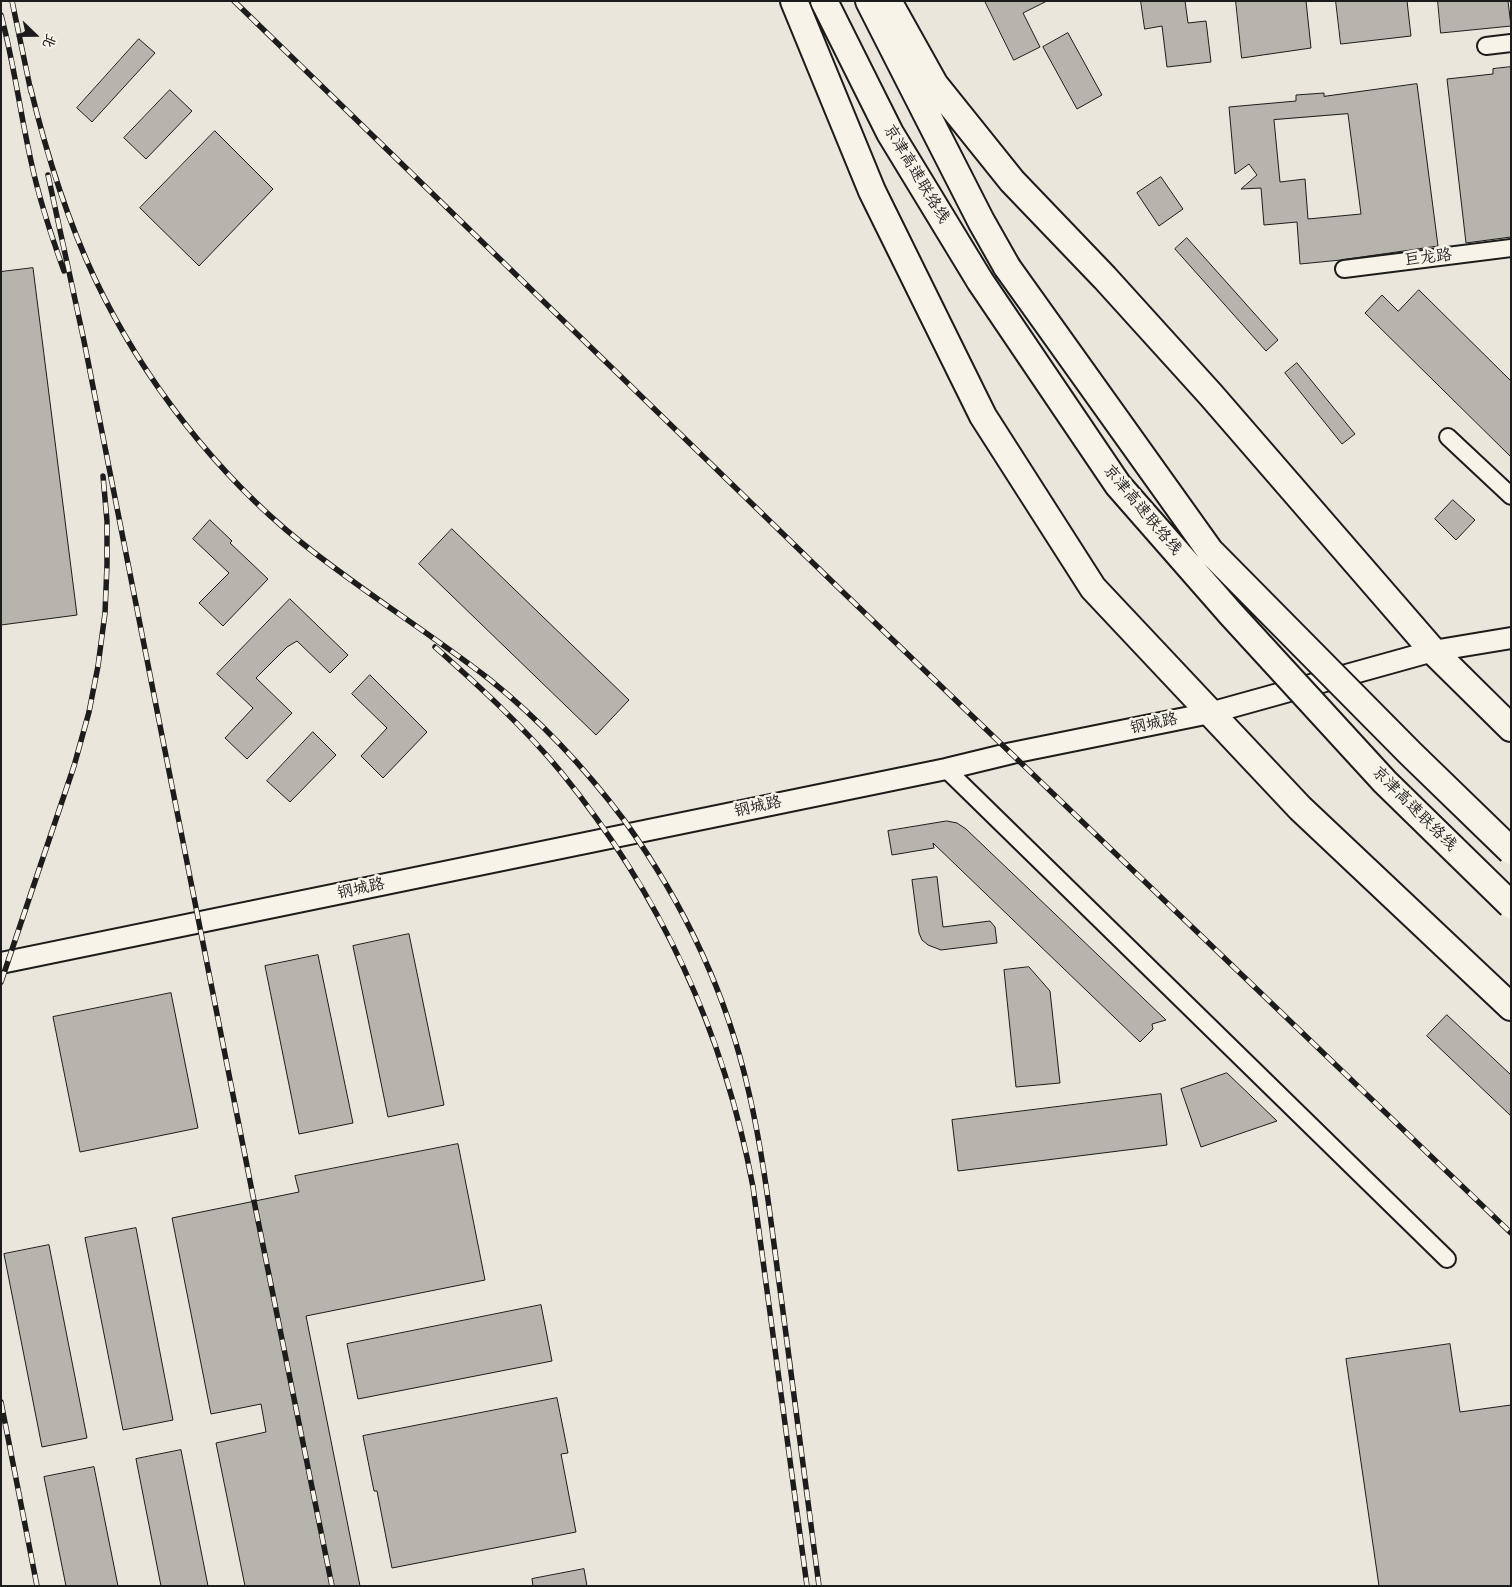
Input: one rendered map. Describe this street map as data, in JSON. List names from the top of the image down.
{
  "streets": {
    "highway": ["京津高速联络线"],
    "street": ["巨龙路", "钢城路"]
  },
  "north": "right"
}
